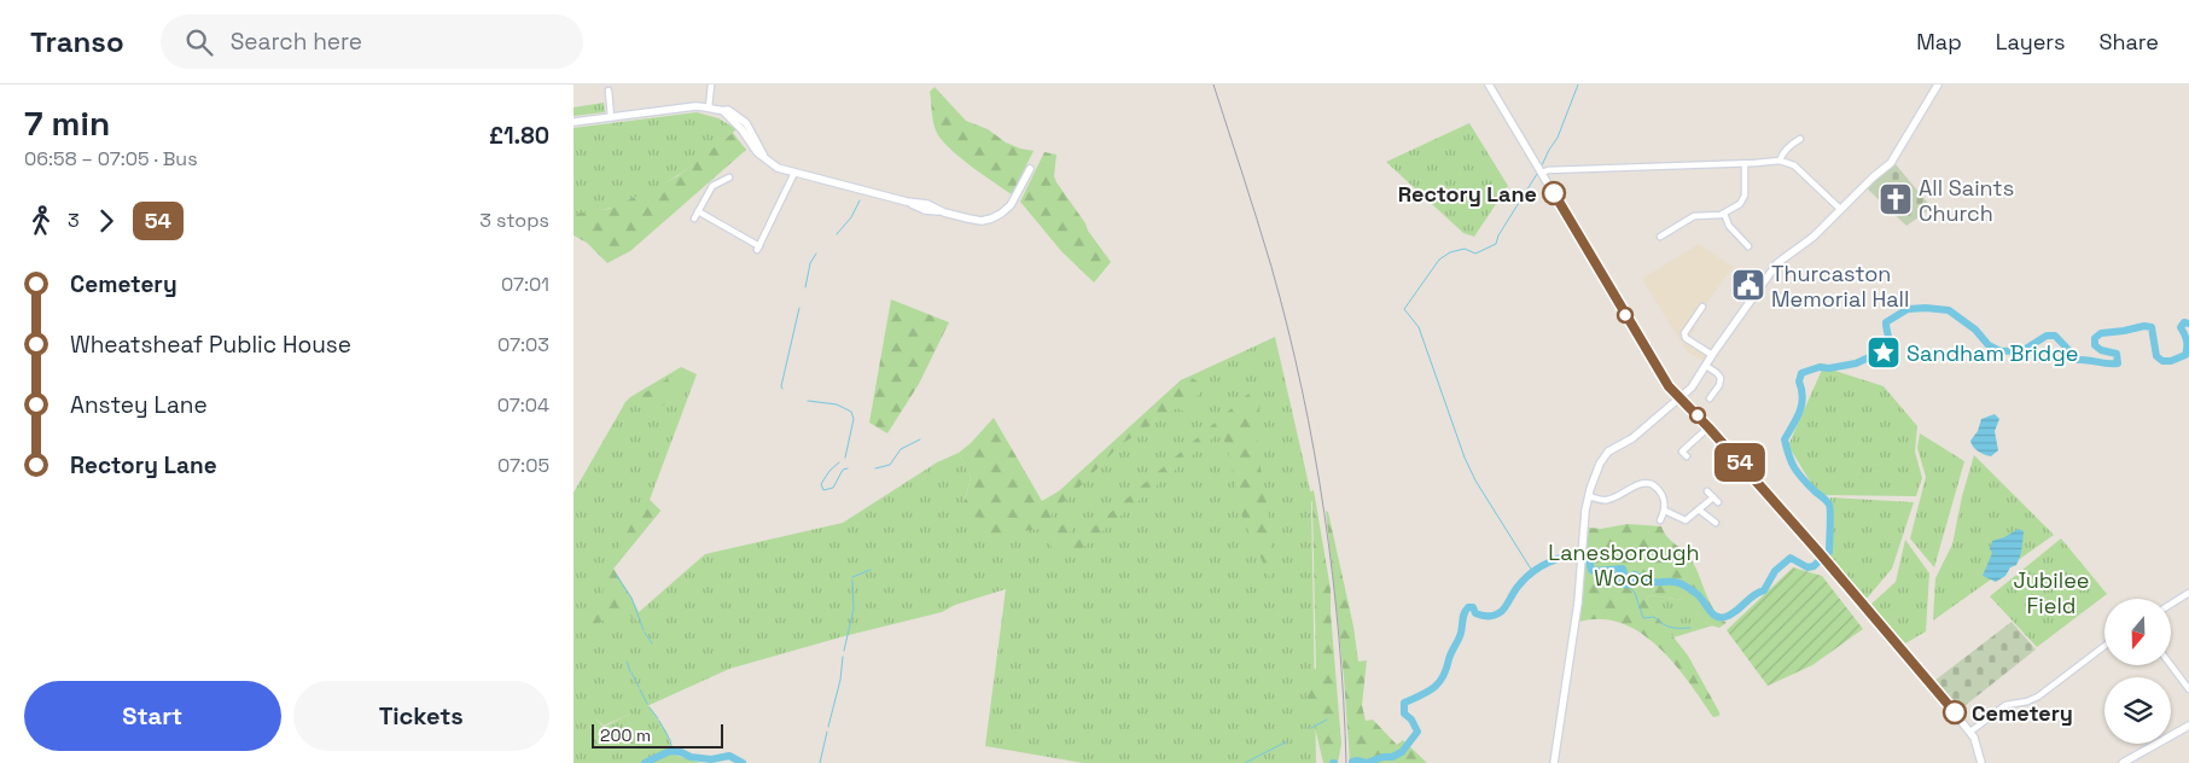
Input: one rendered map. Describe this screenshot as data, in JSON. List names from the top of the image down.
{
  "parks": ["Lanesborough Wood", "Jubilee Field"],
  "places": {
    "other": ["Rectory Lane", "Cemetery"],
    "church": ["All Saints Church"],
    "public building": ["Thurcaston Memorial Hall"],
    "place": ["Sandham Bridge"]
  },
  "lines": ["bus line 54"],
  "scale_bar": "200 m",
  "north": "bottom",
  "page": {
    "header": "Transo",
    "search": "Search here",
    "nav": ["Map", "Layers", "Share"],
    "heading": ["7 min", "06:58 – 07:05 · Bus", "£1.80"],
    "on_map": "54",
    "legs": ["3", "54", "3 stops"],
    "list": [
      {
        "name": "Cemetery",
        "value": "07:01"
      },
      {
        "name": "Wheatsheaf Public House",
        "value": "07:03"
      },
      {
        "name": "Anstey Lane",
        "value": "07:04"
      },
      {
        "name": "Rectory Lane",
        "value": "07:05"
      }
    ],
    "buttons": ["Start", "Tickets"],
    "scale": "200 m"
  }
}
